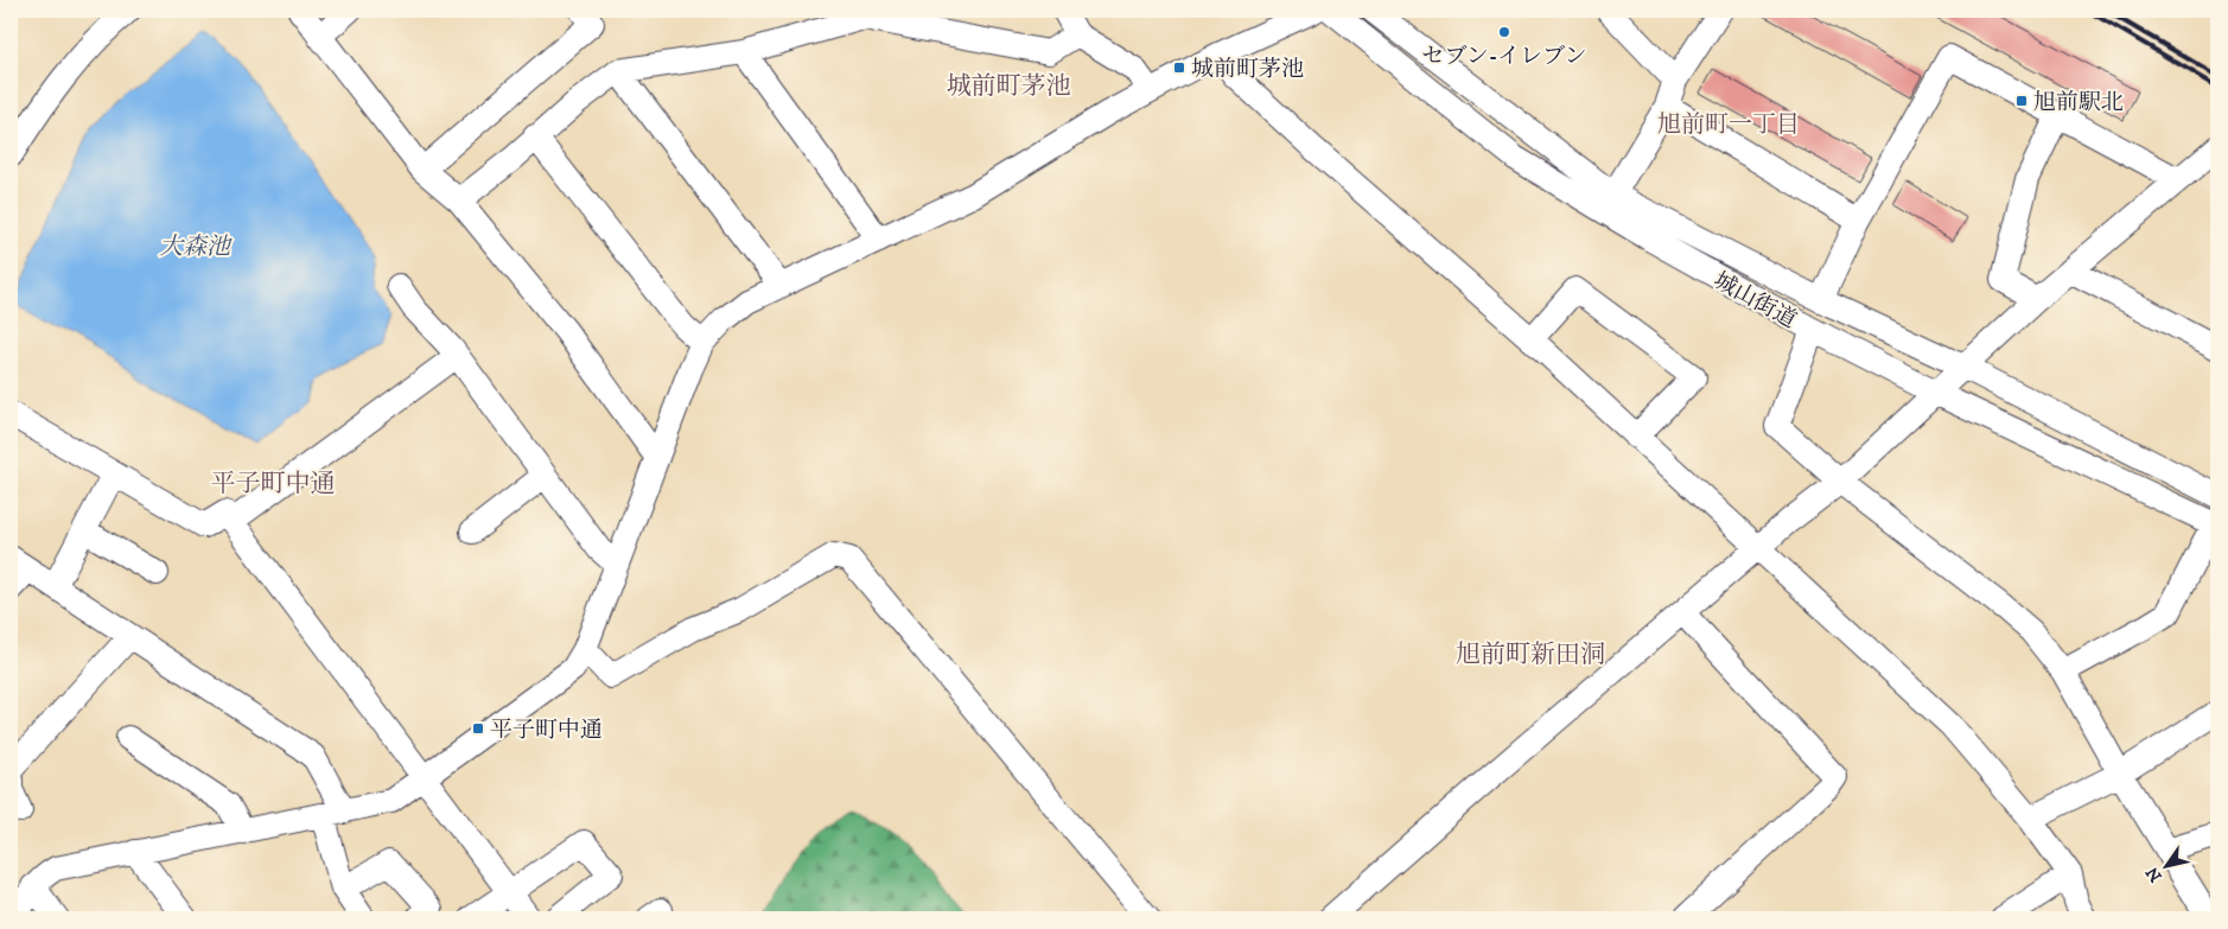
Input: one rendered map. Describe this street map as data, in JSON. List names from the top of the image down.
{
  "streets": {
    "street": ["城山街道"]
  },
  "districts": [
    "城前町茅池",
    "旭前町一丁目",
    "平子町中通",
    "旭前町新田洞"
  ],
  "water": ["大森池"],
  "places": {
    "other": ["セブン-イレブン"],
    "transit": ["城前町茅池", "旭前駅北", "平子町中通"]
  },
  "north": "bottom left"
}
